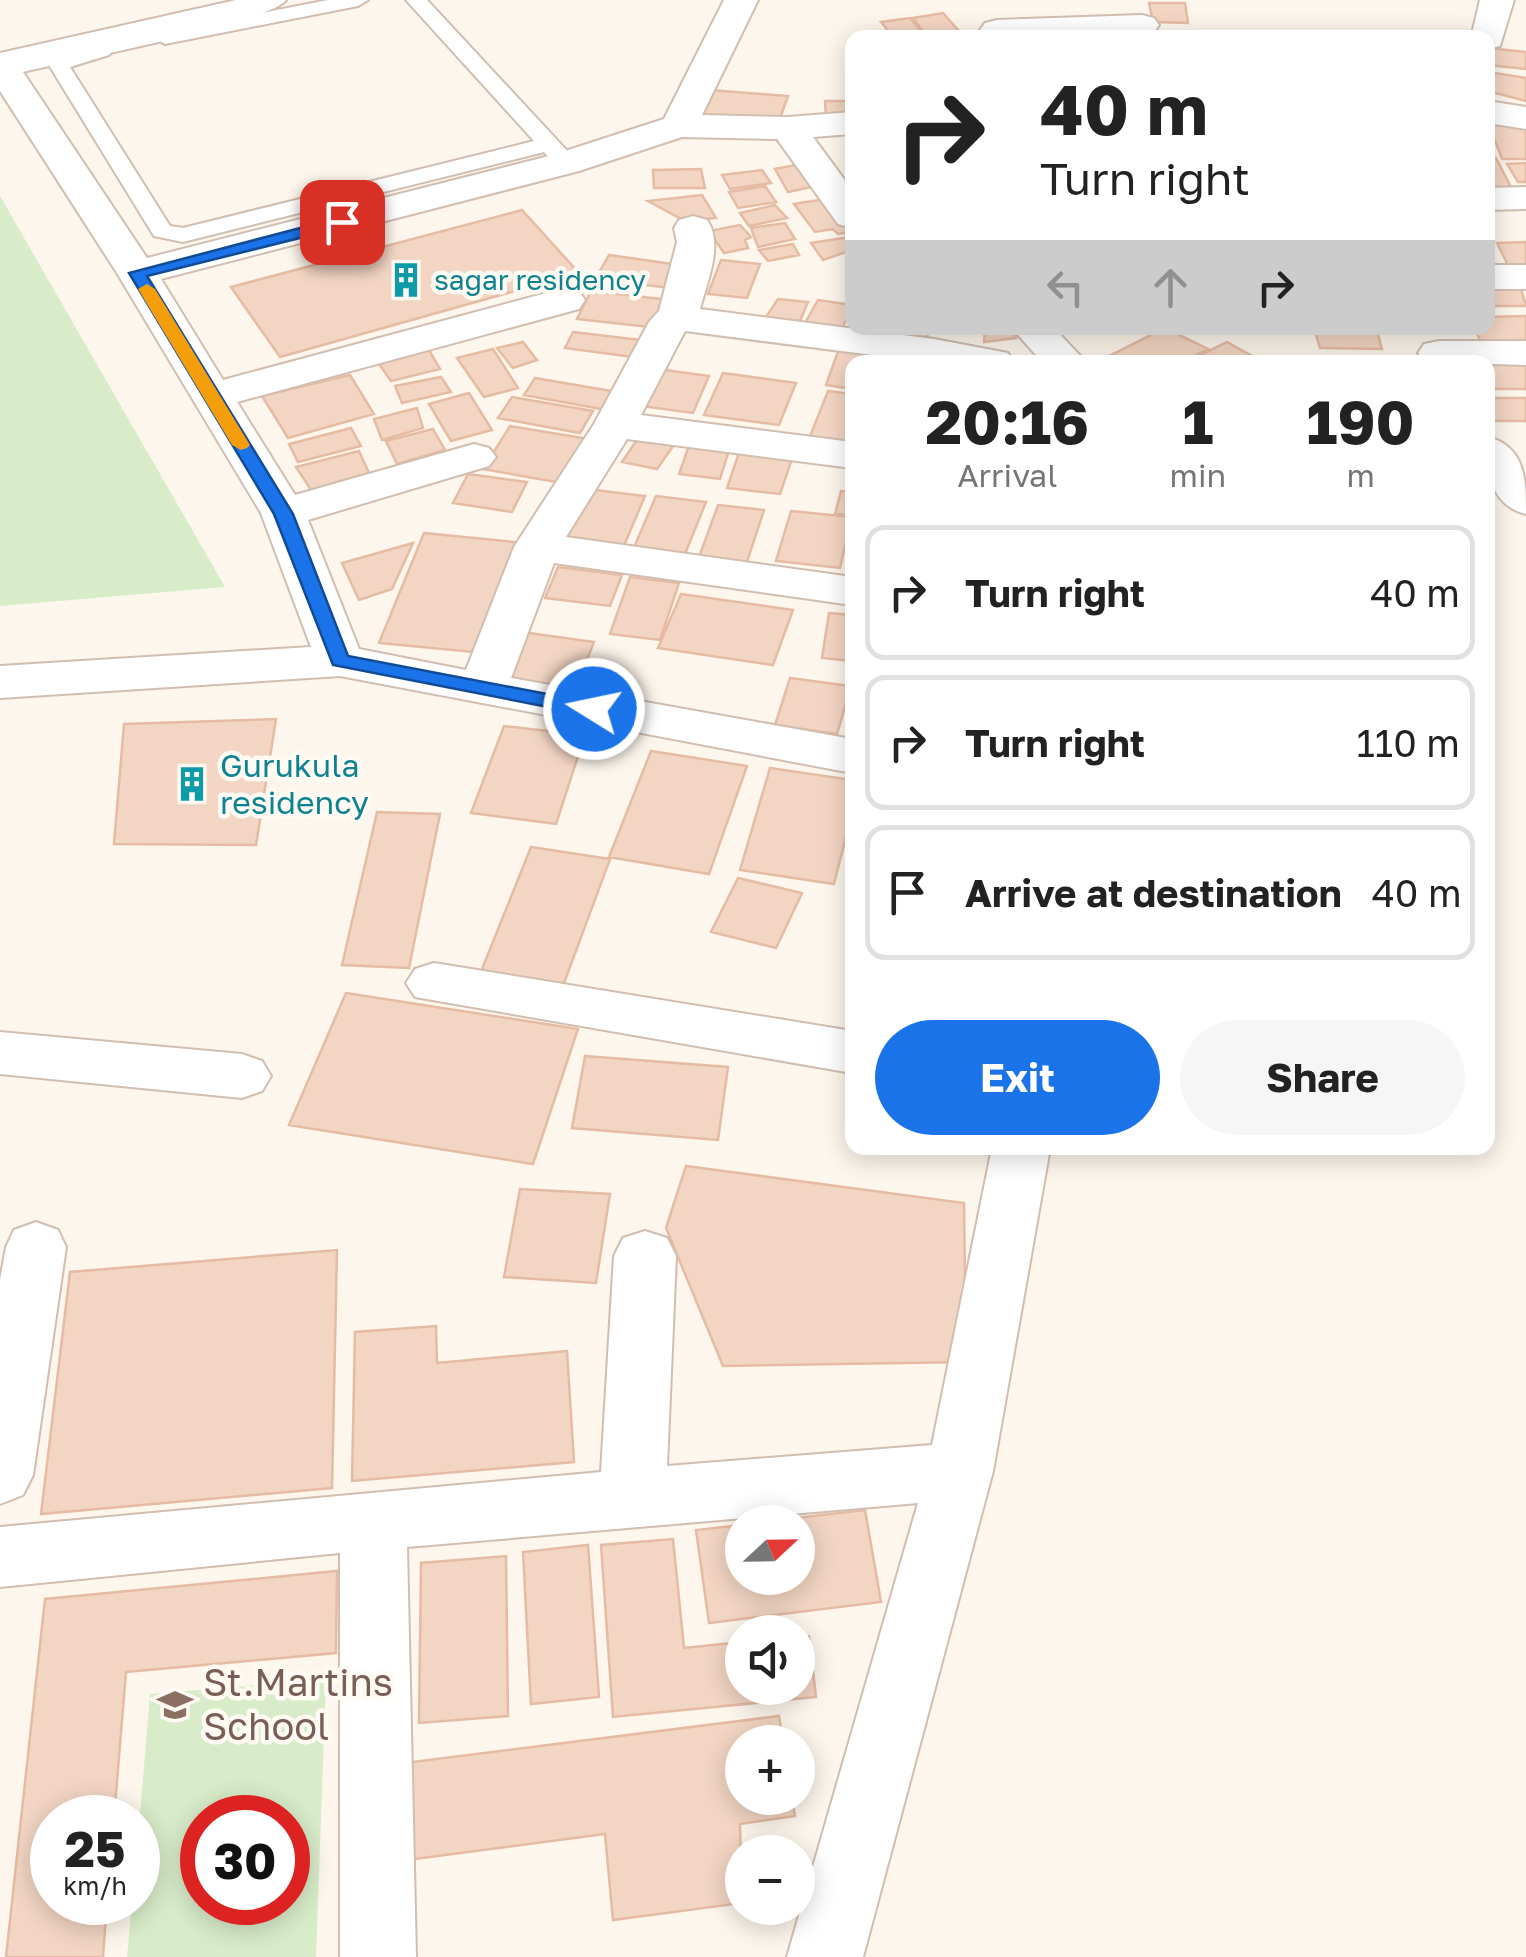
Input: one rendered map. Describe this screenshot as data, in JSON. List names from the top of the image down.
{
  "places": {
    "building": ["sagar residency", "Gurukula residency"],
    "school or university": ["St.Martins School"]
  },
  "north": "right",
  "page": {
    "turn": ["40 m", "Turn right"],
    "eta": [
      "20:16",
      "Arrival",
      "1",
      "min",
      "190",
      "m"
    ],
    "list": [
      {
        "name": "Turn right",
        "value": "40 m"
      },
      {
        "name": "Turn right",
        "value": "110 m"
      },
      {
        "name": "Arrive at destination",
        "value": "40 m"
      }
    ],
    "buttons": ["Exit", "Share"],
    "map_buttons": ["+", "−"],
    "speed": "25 km/h",
    "limit": "30"
  }
}
